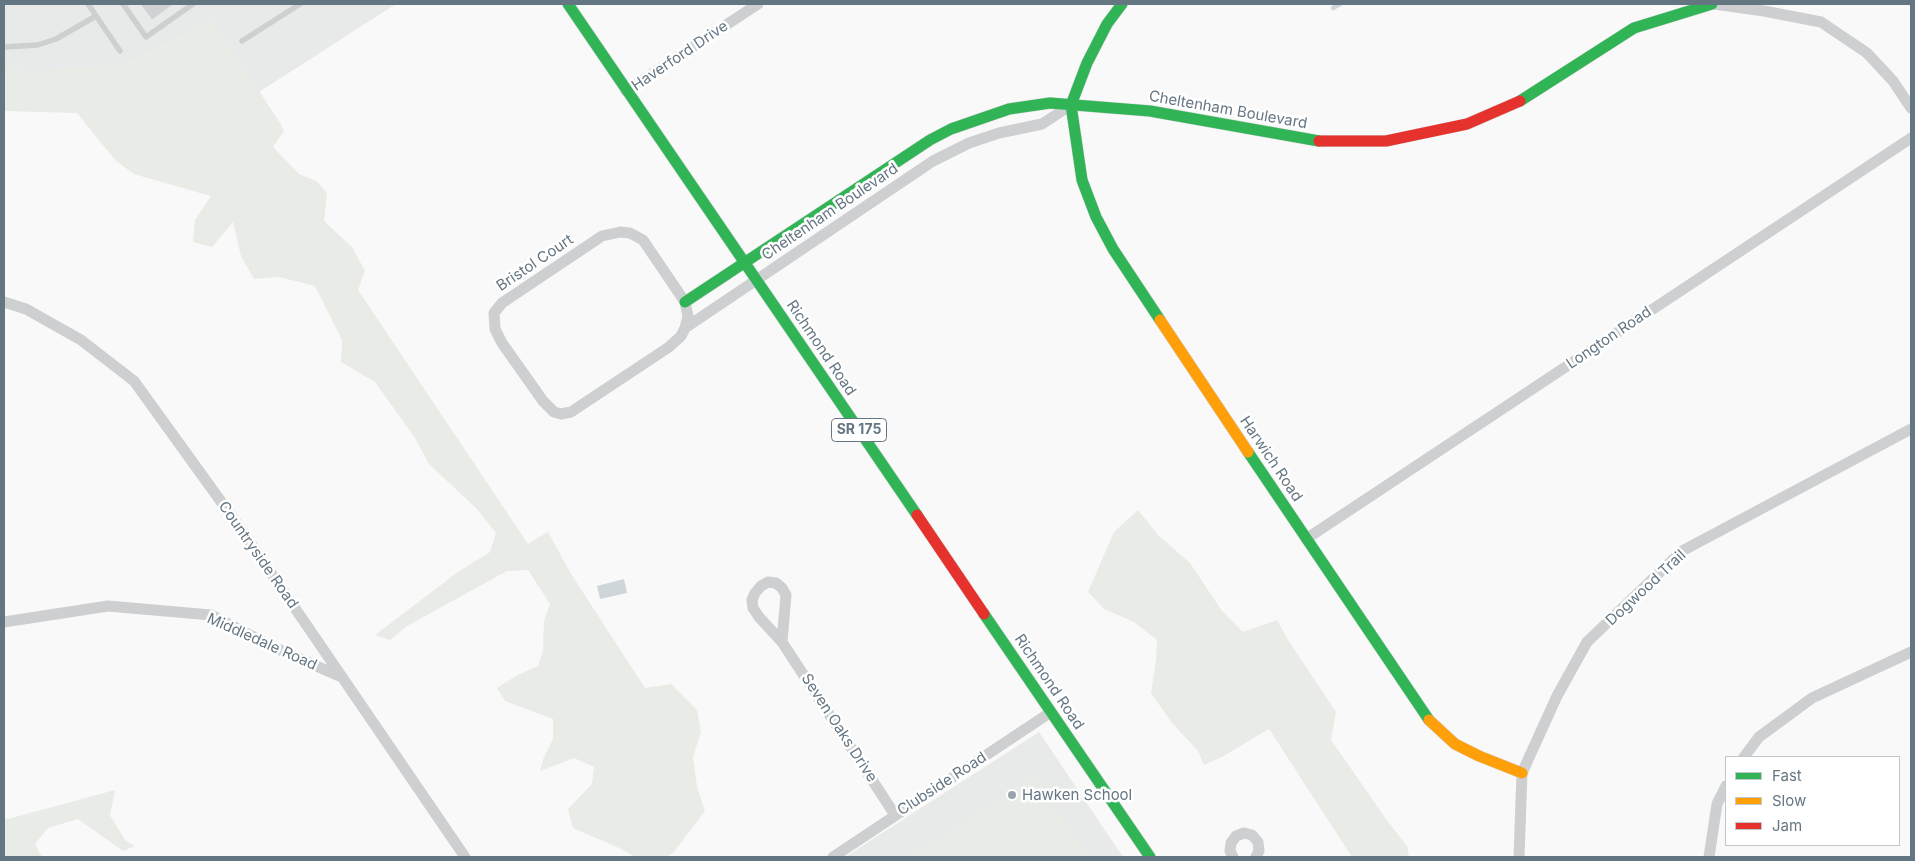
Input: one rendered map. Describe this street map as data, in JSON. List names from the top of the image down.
{
  "streets": {
    "street": [
      "Haverford Drive",
      "Cheltenham Boulevard",
      "Bristol Court",
      "Longton Road",
      "Richmond Road",
      "SR 175",
      "Harwich Road",
      "Countryside Road",
      "Dogwood Trail",
      "Middledale Road",
      "Seven Oaks Drive",
      "Clubside Road"
    ]
  },
  "crossings": [
    ["Haverford Drive", "Richmond Road"],
    ["Cheltenham Boulevard", "Bristol Court"],
    ["Cheltenham Boulevard", "Richmond Road"],
    ["Cheltenham Boulevard", "Harwich Road"],
    ["Longton Road", "Harwich Road"],
    ["Richmond Road", "Clubside Road"],
    ["Harwich Road", "Dogwood Trail"],
    ["Countryside Road", "Middledale Road"],
    ["Seven Oaks Drive", "Clubside Road"]
  ],
  "places": ["Hawken School"],
  "legend": ["Fast", "Slow", "Jam"]
}
